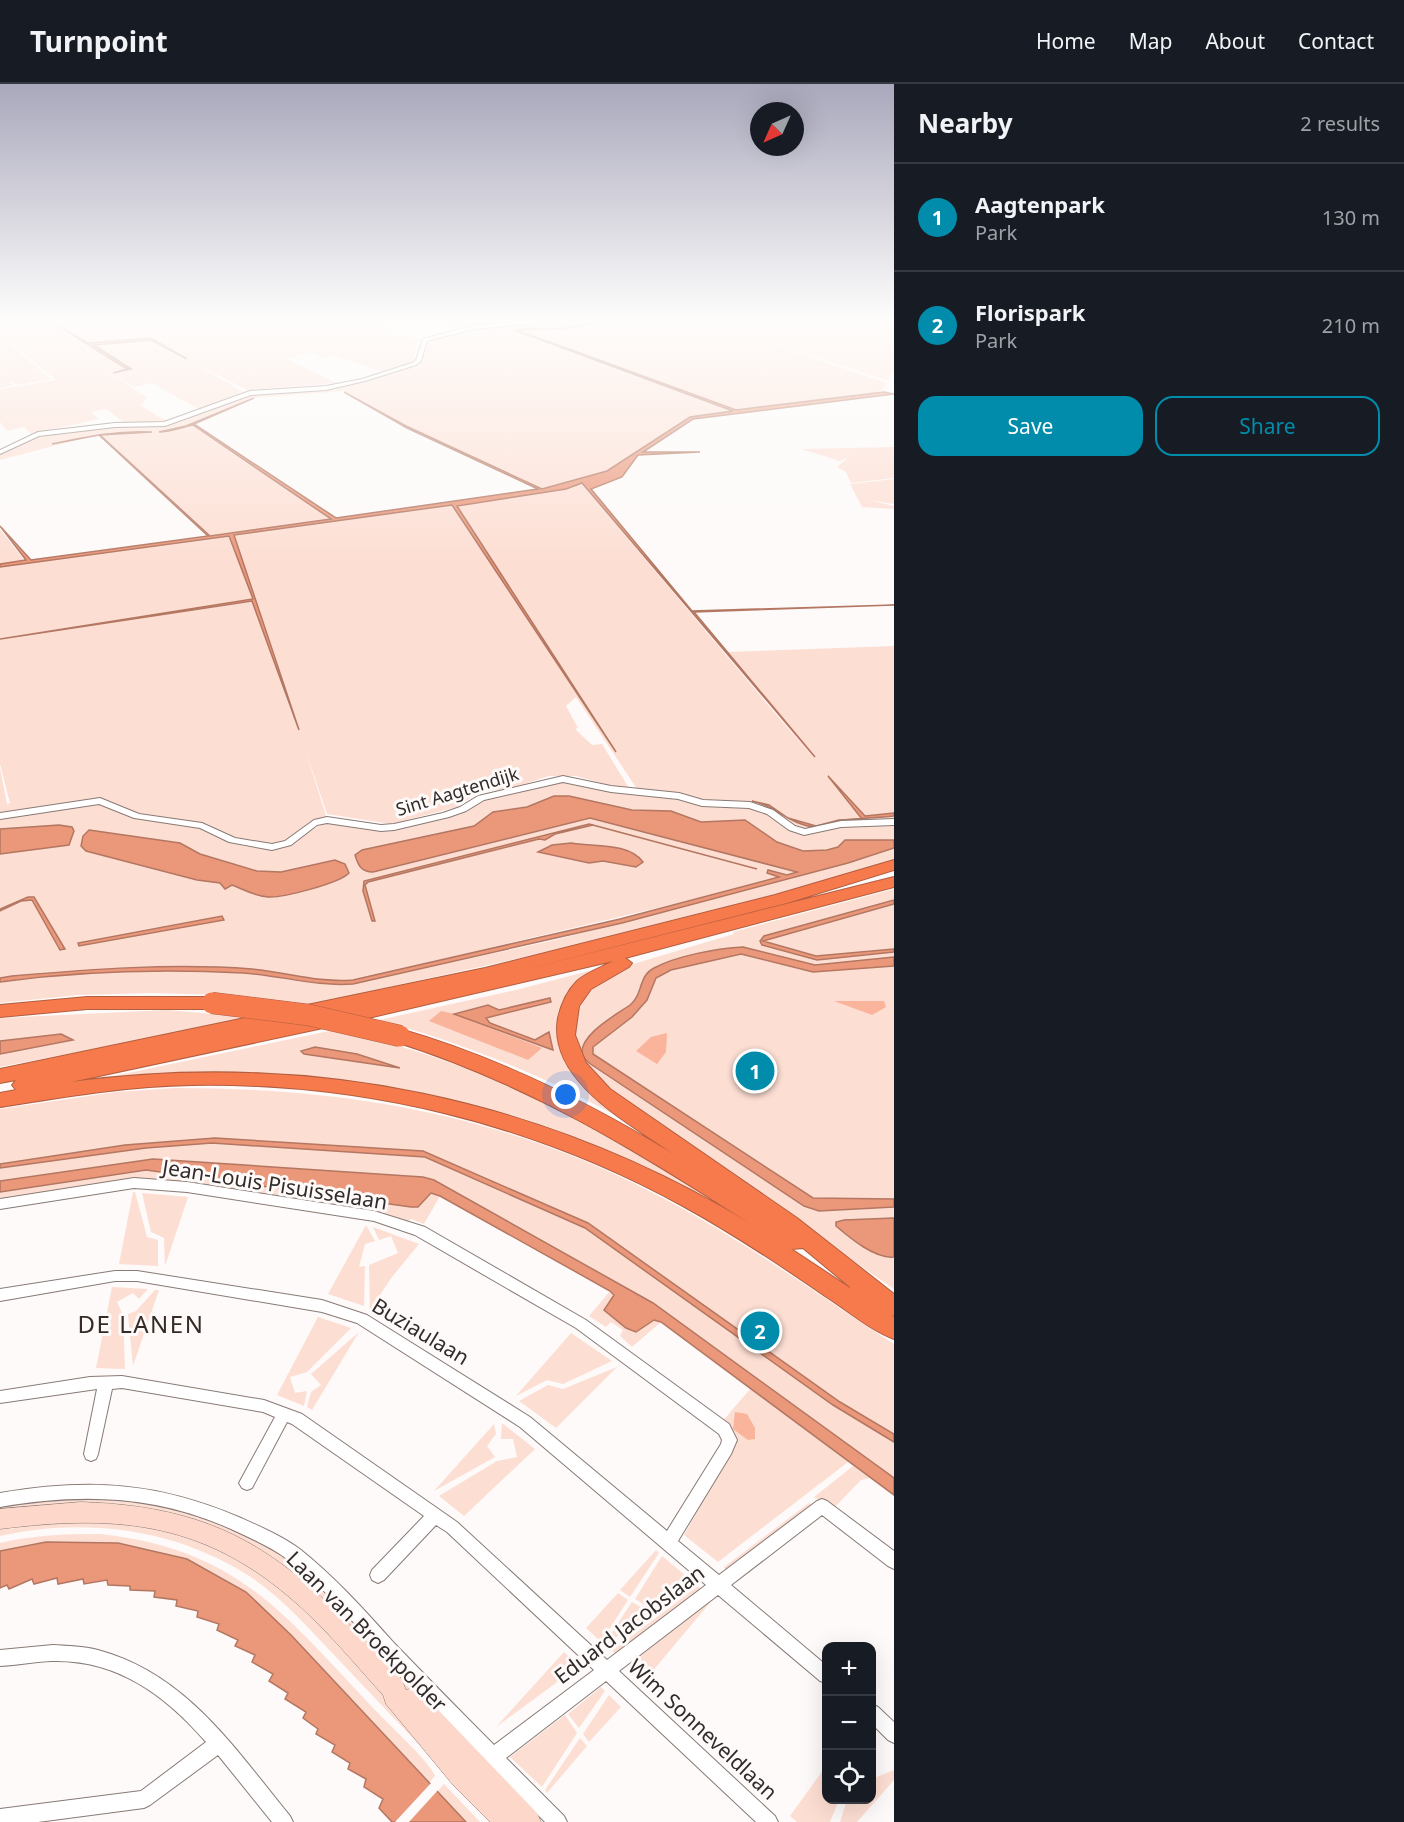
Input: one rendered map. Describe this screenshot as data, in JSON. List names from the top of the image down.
{
  "streets": {
    "main road": ["Laan van Broekpolder"],
    "street": [
      "Sint Aagtendijk",
      "Jean-Louis Pisuisselaan",
      "Buziaulaan",
      "Eduard Jacobslaan",
      "Wim Sonneveldlaan"
    ]
  },
  "crossings": [
    ["Jean-Louis Pisuisselaan", "Buziaulaan"],
    ["Buziaulaan", "Eduard Jacobslaan"],
    ["Eduard Jacobslaan", "Laan van Broekpolder"],
    ["Eduard Jacobslaan", "Wim Sonneveldlaan"]
  ],
  "districts": ["DE LANEN"],
  "north": "bottom left",
  "page": {
    "header": "Turnpoint",
    "nav": [
      "Home",
      "Map",
      "About",
      "Contact"
    ],
    "heading": ["Nearby", "2 results"],
    "list": [
      {
        "mark": "1",
        "name": "Aagtenpark",
        "note": "Park",
        "value": "130 m"
      },
      {
        "mark": "2",
        "name": "Florispark",
        "note": "Park",
        "value": "210 m"
      }
    ],
    "buttons": ["Save", "Share"],
    "pins": ["1", "2"],
    "map_buttons": ["+", "−"]
  }
}
